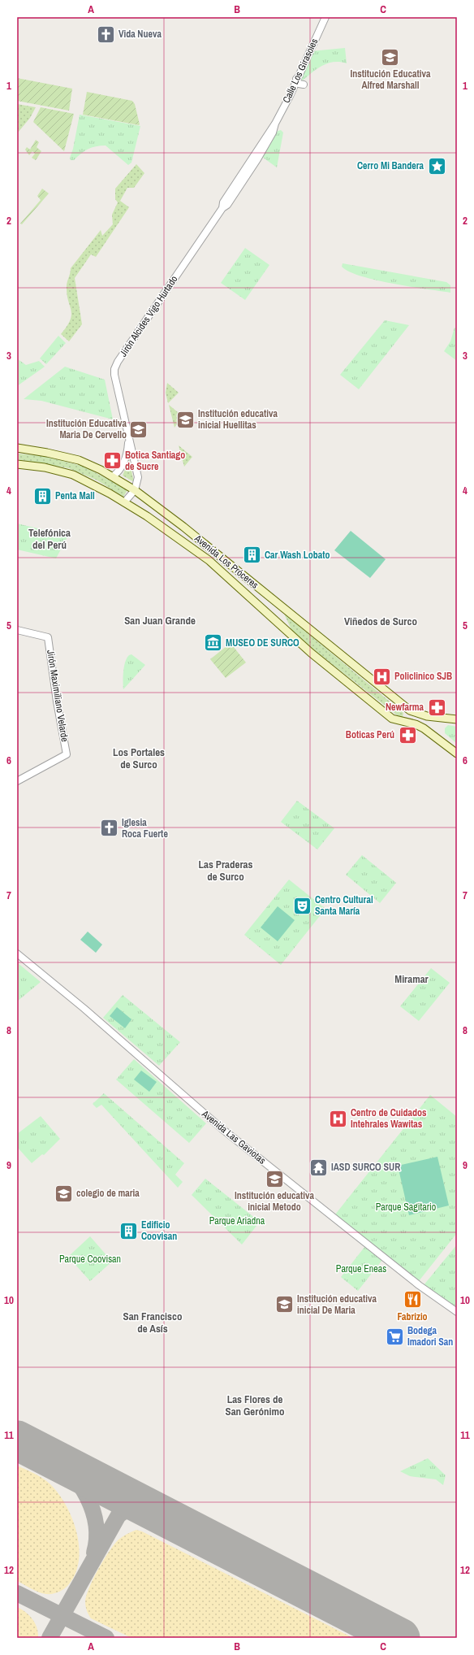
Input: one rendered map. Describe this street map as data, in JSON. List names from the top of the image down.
{
  "streets": {
    "main road": ["Avenida Los Próceres"],
    "street": [
      "Calle Los Girasoles",
      "Jirón Alcides Vigo Hurtado",
      "Jirón Maximiliano Velarde",
      "Avenida Las Gaviotas"
    ]
  },
  "crossings": [
    ["Calle Los Girasoles", "Jirón Alcides Vigo Hurtado"],
    ["Jirón Alcides Vigo Hurtado", "Avenida Los Próceres"]
  ],
  "districts": [
    "Telefónica del Perú",
    "San Juan Grande",
    "Viñedos de Surco",
    "Los Portales de Surco",
    "Las Praderas de Surco",
    "Miramar",
    "San Francisco de Asís",
    "Las Flores de San Gerónimo"
  ],
  "parks": [
    "Parque Sagitario",
    "Parque Ariadna",
    "Parque Coovisan",
    "Parque Eneas"
  ],
  "places": {
    "church": ["Vida Nueva", "Iglesia Roca Fuerte"],
    "school or university": [
      "Institución Educativa Alfred Marshall",
      "Institución educativa inicial Huellitas",
      "Institución Educativa Maria De Cervello",
      "Institución educativa inicial Metodo",
      "colegio de maria",
      "Institución educativa inicial De Maria"
    ],
    "place": ["Cerro Mi Bandera"],
    "pharmacy": ["Botica Santiago de Sucre", "Newfarma", "Boticas Perú"],
    "building": ["Penta Mall", "Car Wash Lobato", "Edificio Coovisan"],
    "museum": ["MUSEO DE SURCO"],
    "hospital": ["Policlinico SJB", "Centro de Cuidados Intehrales Wawitas"],
    "theatre": ["Centro Cultural Santa María"],
    "temple": ["IASD SURCO SUR"],
    "restaurant": ["Fabrizio"],
    "supermarket": ["Bodega Imadori San"]
  },
  "grid": {
    "columns": ["A", "B", "C"],
    "rows": [
      "1",
      "2",
      "3",
      "4",
      "5",
      "6",
      "7",
      "8",
      "9",
      "10",
      "11",
      "12"
    ]
  }
}
